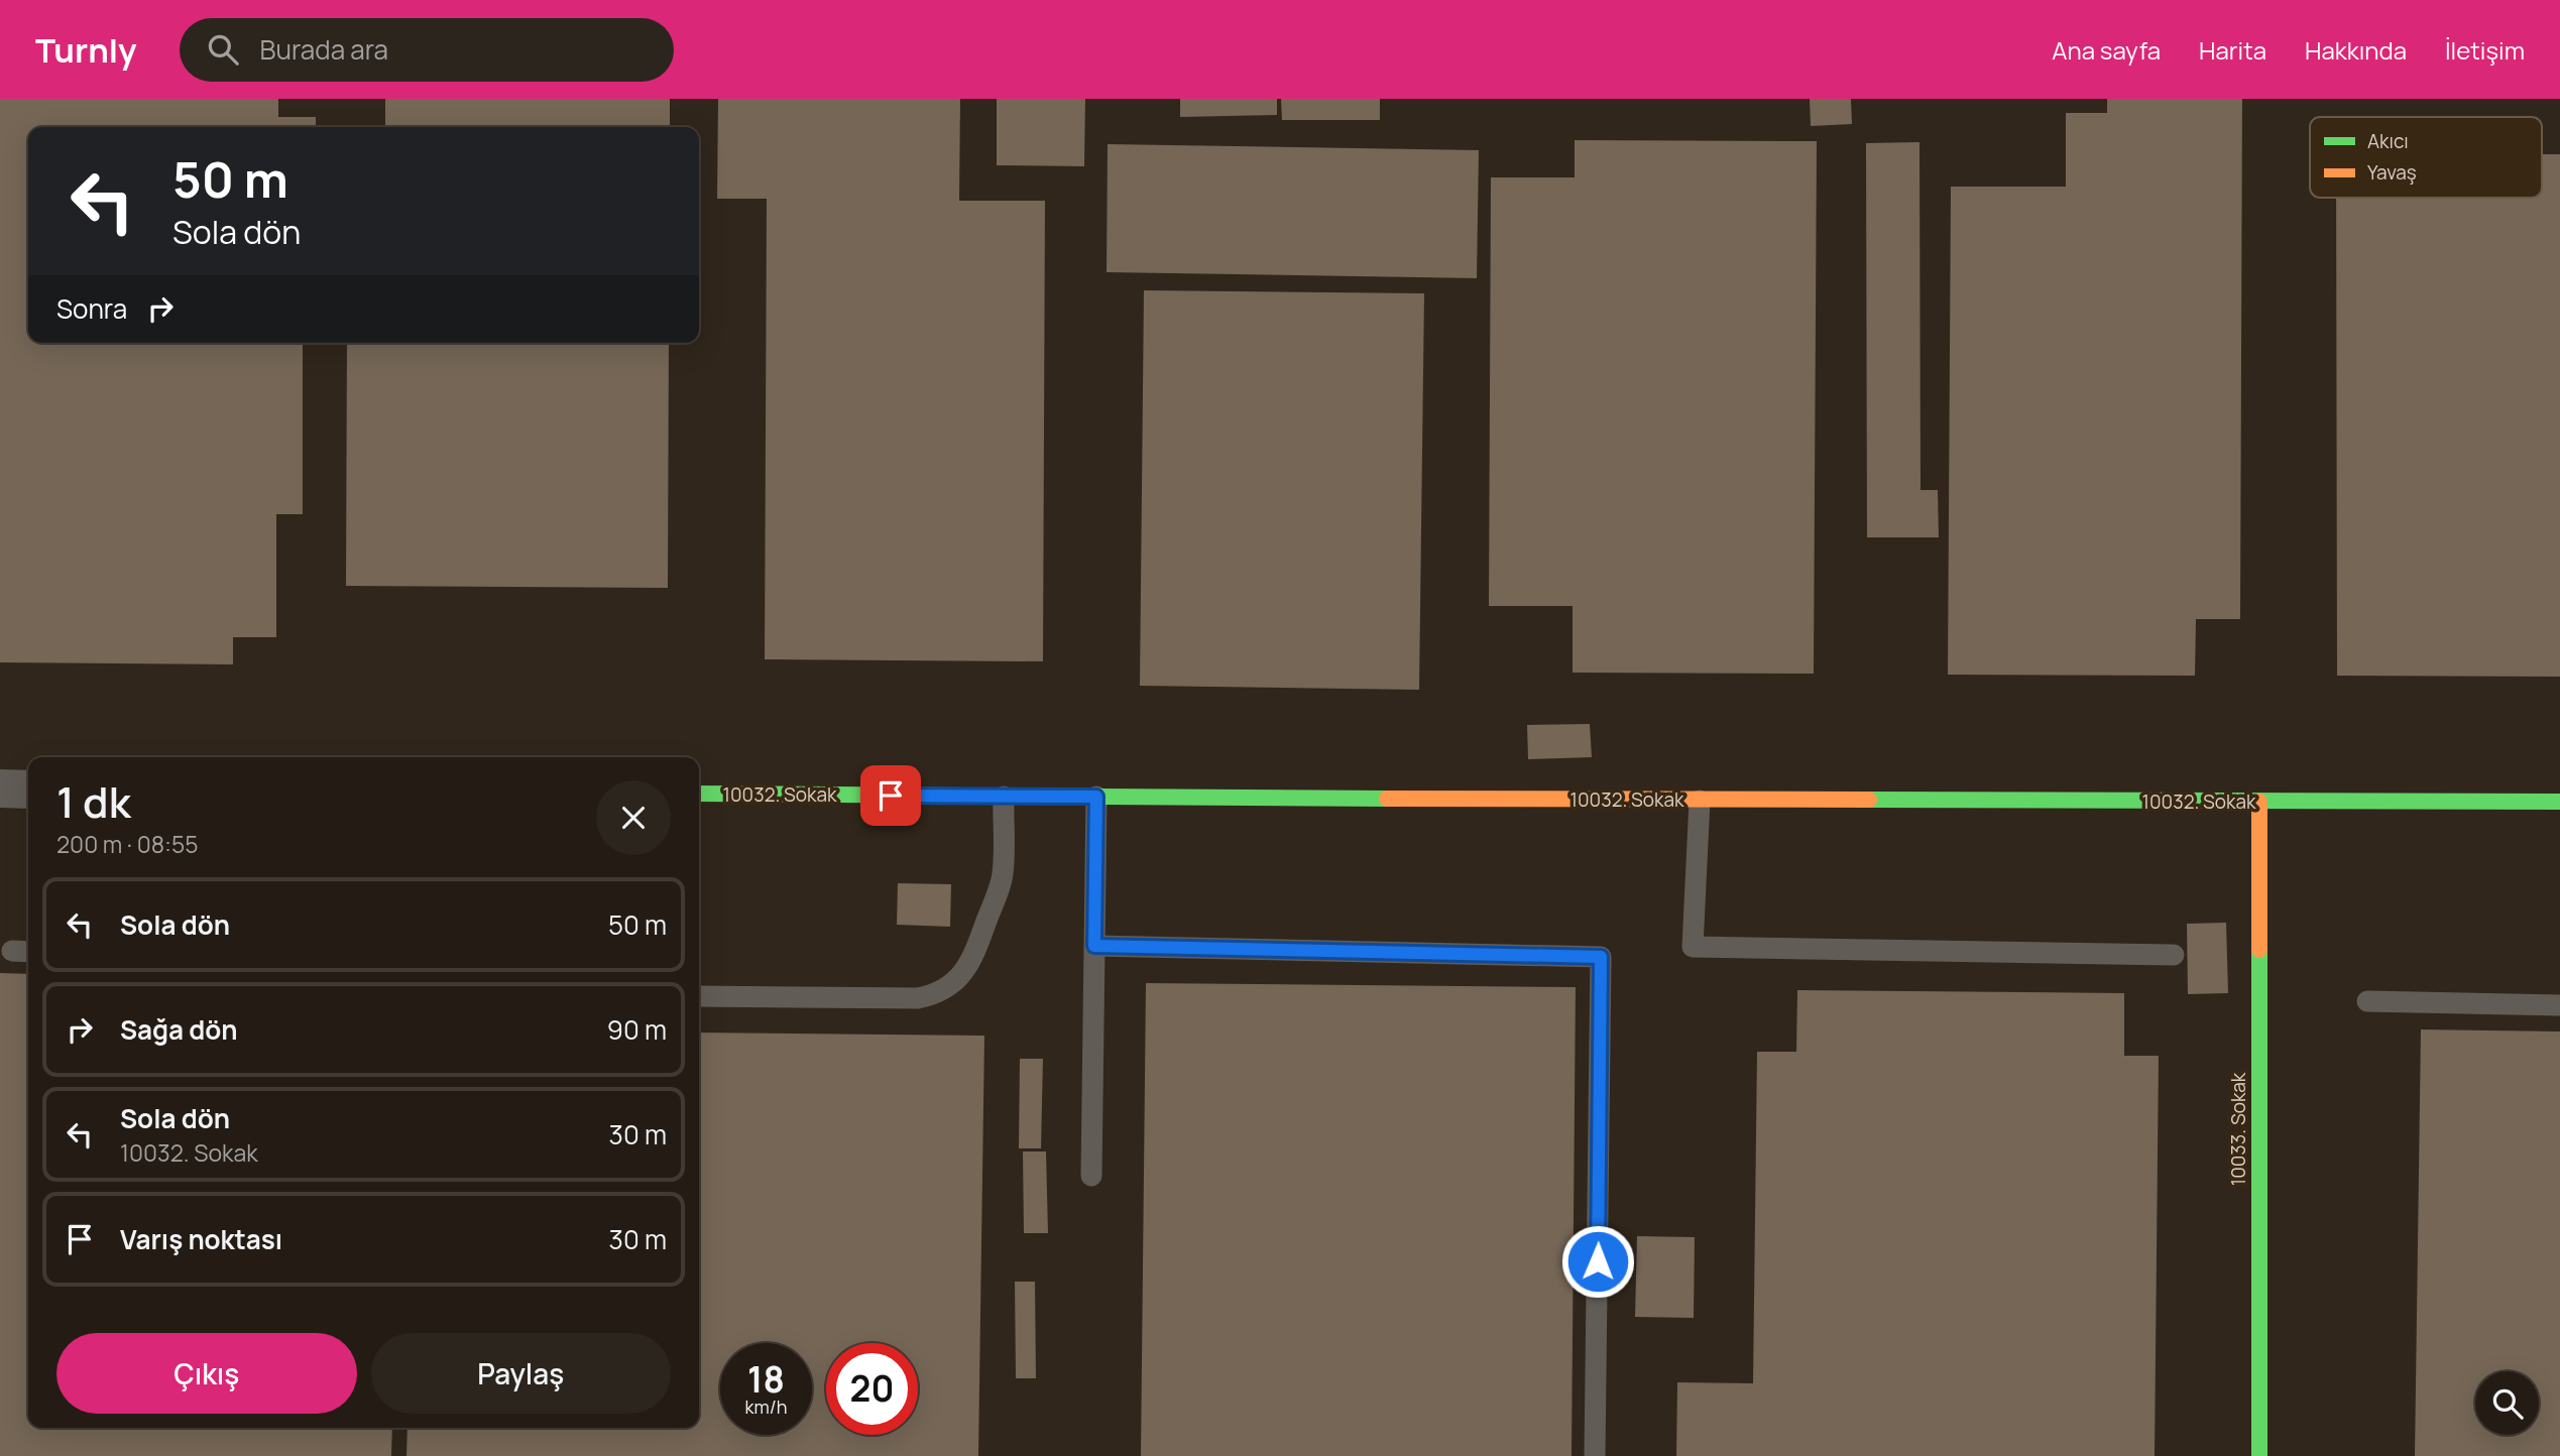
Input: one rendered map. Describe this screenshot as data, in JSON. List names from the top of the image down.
{
  "streets": {
    "street": ["10032. Sokak", "10033. Sokak"]
  },
  "crossings": [
    ["10032. Sokak", "10033. Sokak"]
  ],
  "legend": ["Akıcı", "Yavaş"],
  "page": {
    "header": "Turnly",
    "search": "Burada ara",
    "nav": [
      "Ana sayfa",
      "Harita",
      "Hakkında",
      "İletişim"
    ],
    "turn": ["50 m", "Sola dön"],
    "then": "Sonra",
    "heading": ["1 dk", "200 m · 08:55"],
    "list": [
      {
        "name": "Sola dön",
        "value": "50 m"
      },
      {
        "name": "Sağa dön",
        "value": "90 m"
      },
      {
        "name": "Sola dön",
        "note": "10032. Sokak",
        "value": "30 m"
      },
      {
        "name": "Varış noktası",
        "value": "30 m"
      }
    ],
    "buttons": ["Çıkış", "Paylaş"],
    "speed": "18 km/h",
    "limit": "20"
  }
}
